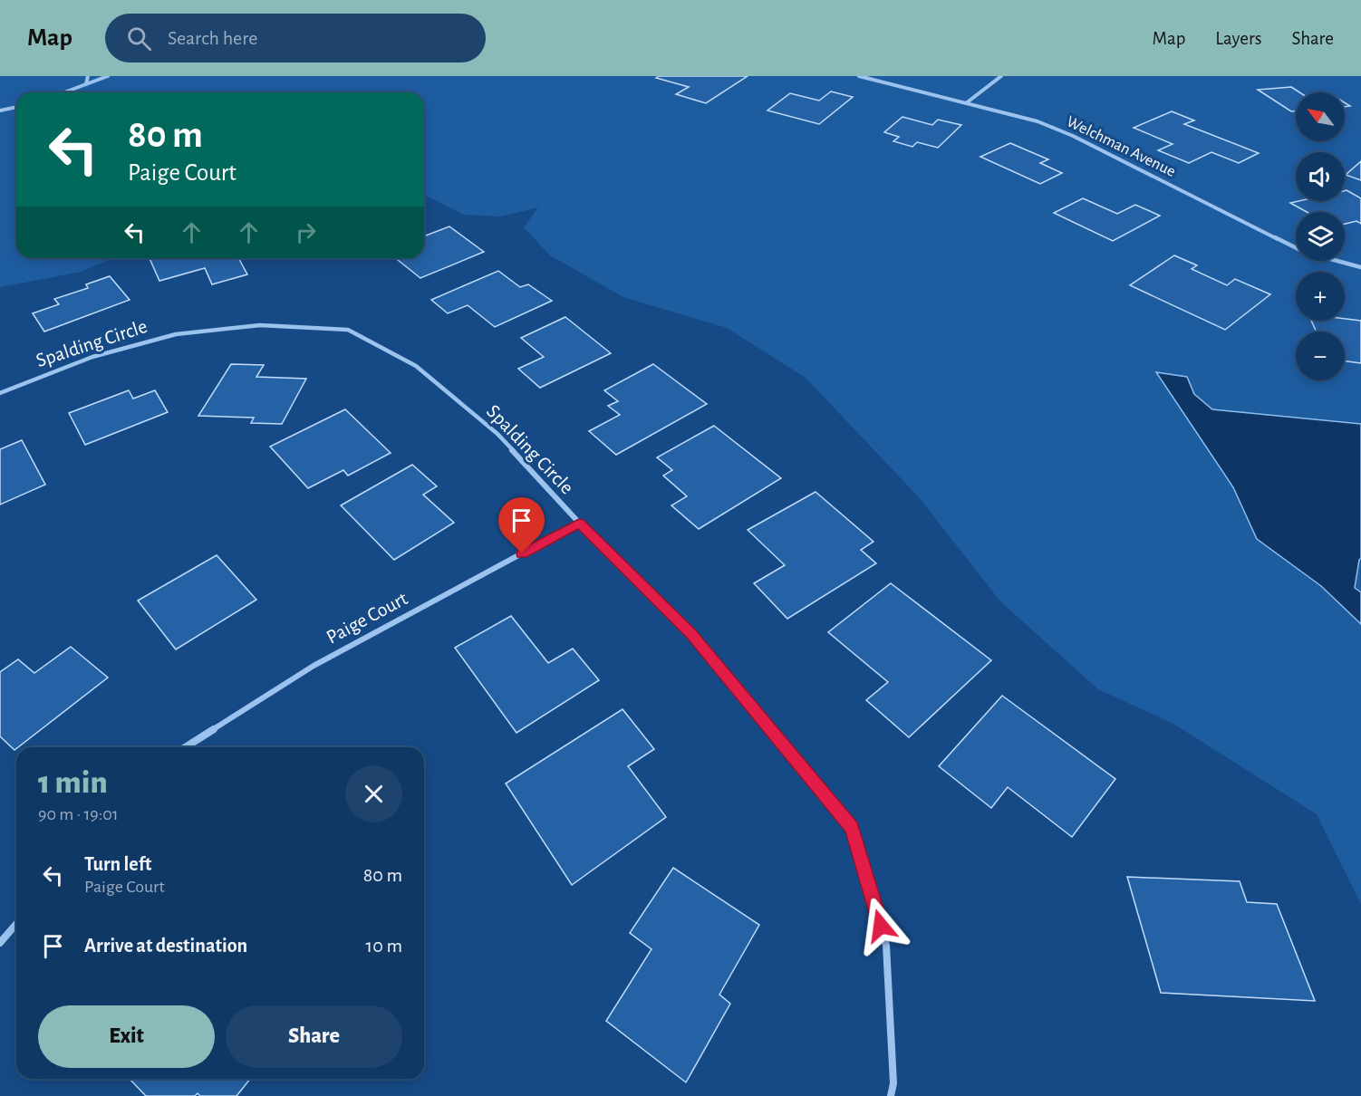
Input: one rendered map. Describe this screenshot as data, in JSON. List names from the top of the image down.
{
  "streets": {
    "street": ["Welchman Avenue", "Spalding Circle", "Paige Court"]
  },
  "crossings": [
    ["Spalding Circle", "Paige Court"]
  ],
  "north": "top left",
  "page": {
    "header": "Map",
    "search": "Search here",
    "nav": ["Map", "Layers", "Share"],
    "map_buttons": ["+", "−"],
    "turn": ["80 m", "Paige Court"],
    "heading": ["1 min", "90 m · 19:01"],
    "list": [
      {
        "name": "Turn left",
        "note": "Paige Court",
        "value": "80 m"
      },
      {
        "name": "Arrive at destination",
        "value": "10 m"
      }
    ],
    "buttons": ["Exit", "Share"]
  }
}
